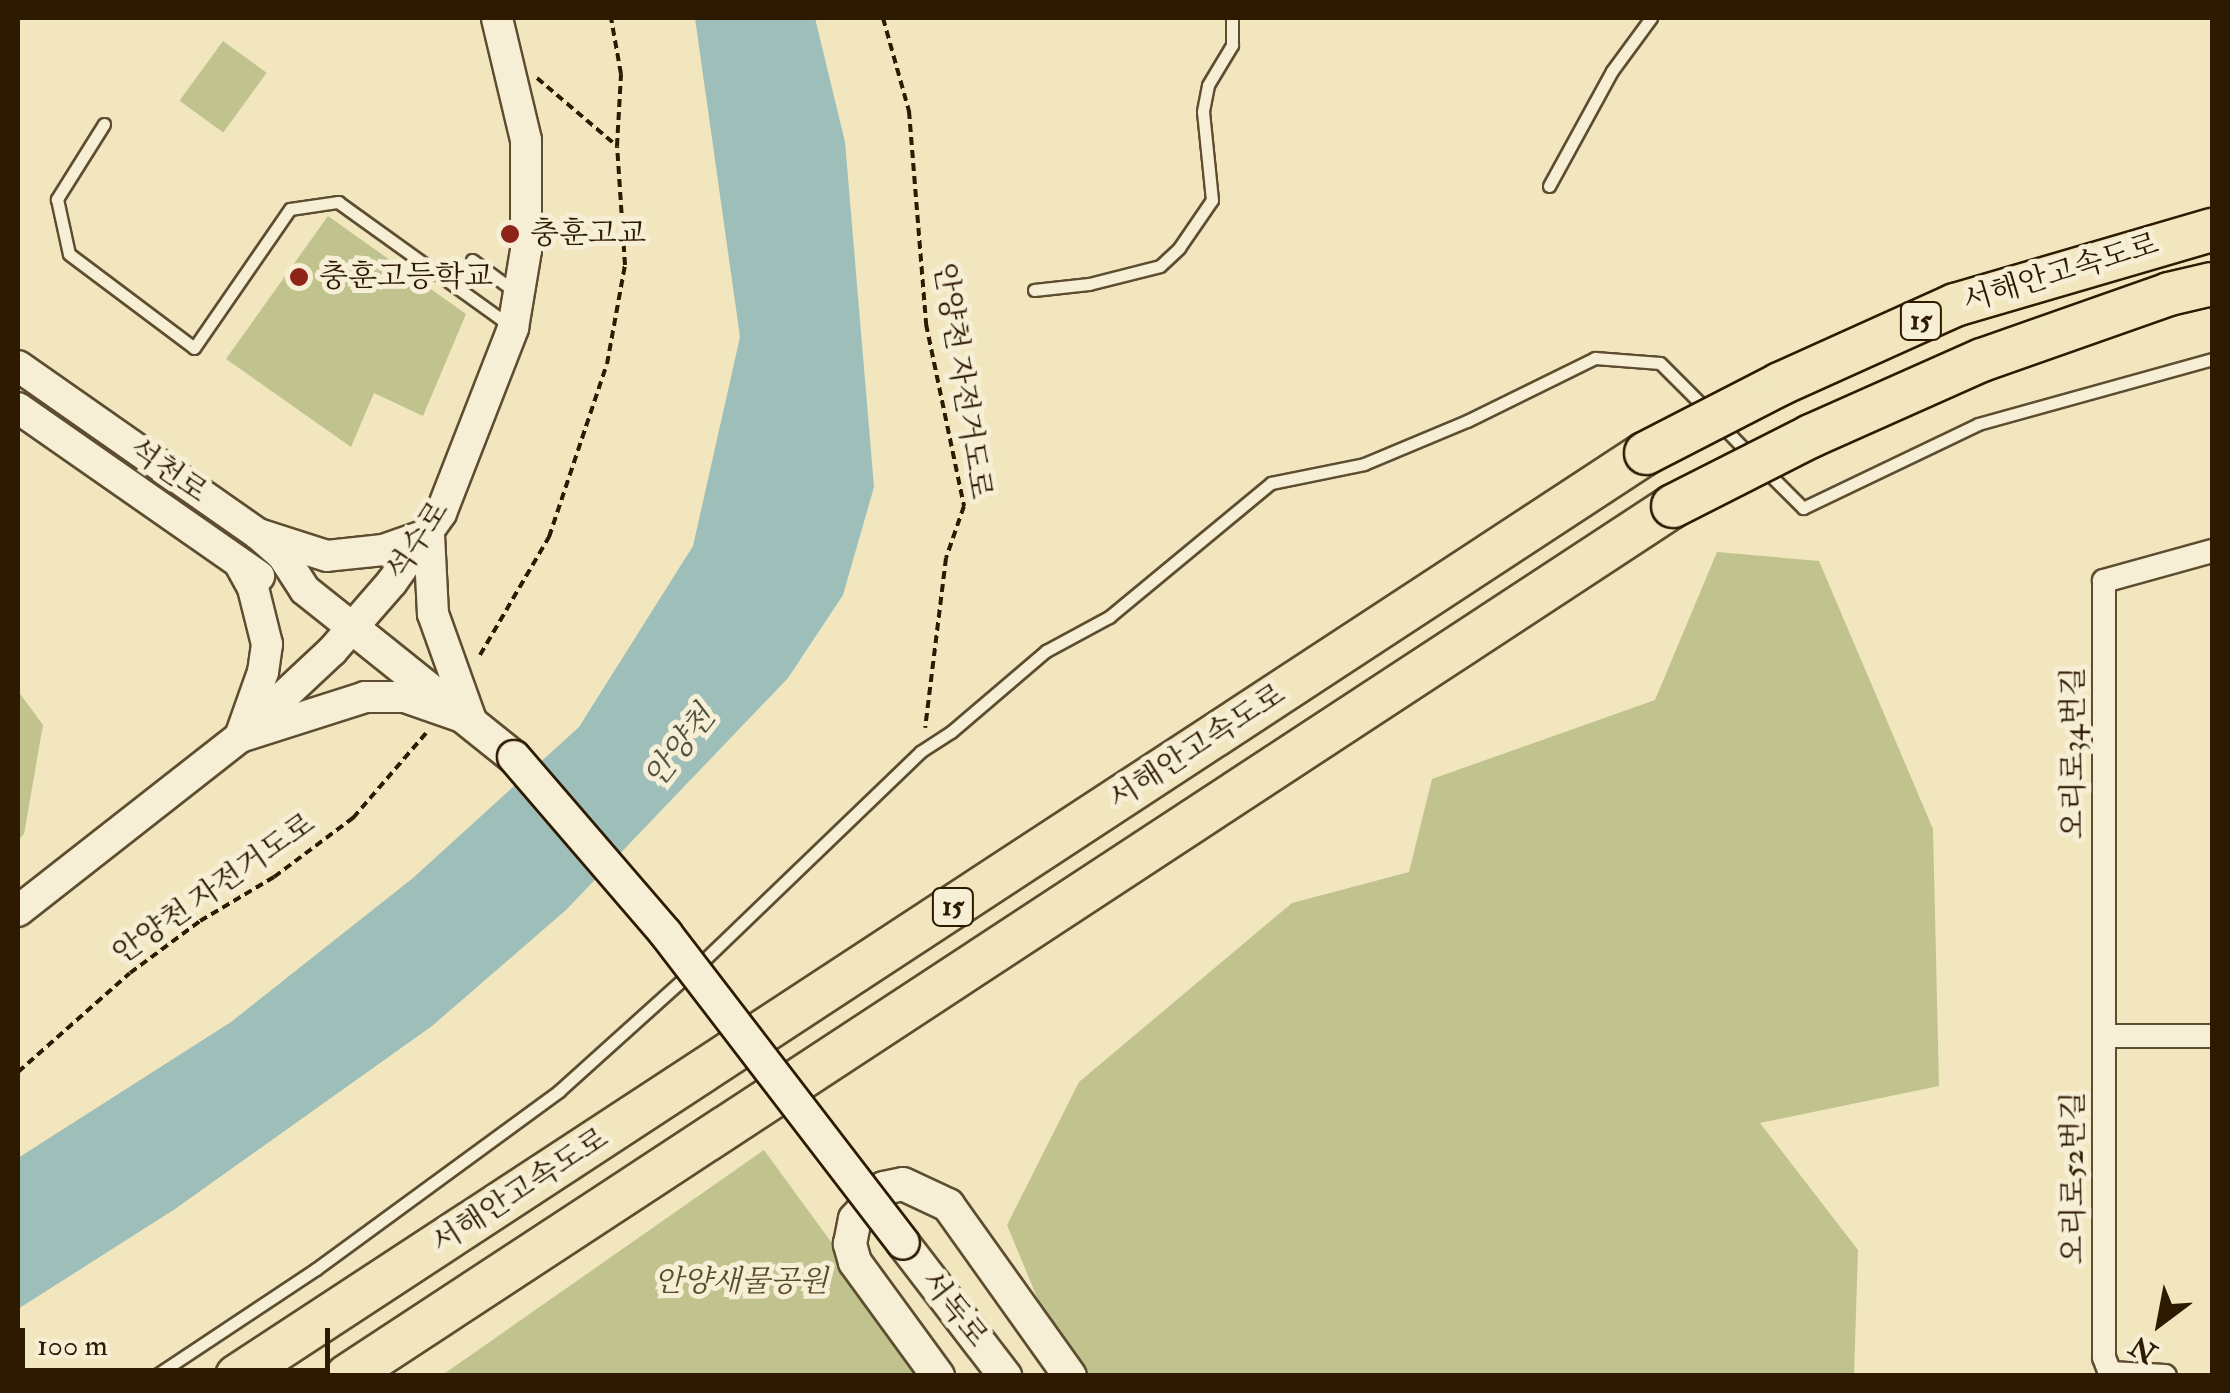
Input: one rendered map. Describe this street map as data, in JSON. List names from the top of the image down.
{
  "streets": {
    "highway": ["서해안고속도로", "15"],
    "main road": ["석천로", "서독로"],
    "street": ["석수로", "오리로34번길", "오리로52번길"],
    "path": ["안양천 자전거도로"]
  },
  "crossings": [
    ["석천로", "석수로"],
    ["석천로", "서독로"],
    ["오리로34번길", "오리로52번길"]
  ],
  "water": ["안양천"],
  "parks": ["안양새물공원"],
  "places": ["충훈고교", "충훈고등학교"],
  "scale_bar": "100 m",
  "north": "bottom left"
}
